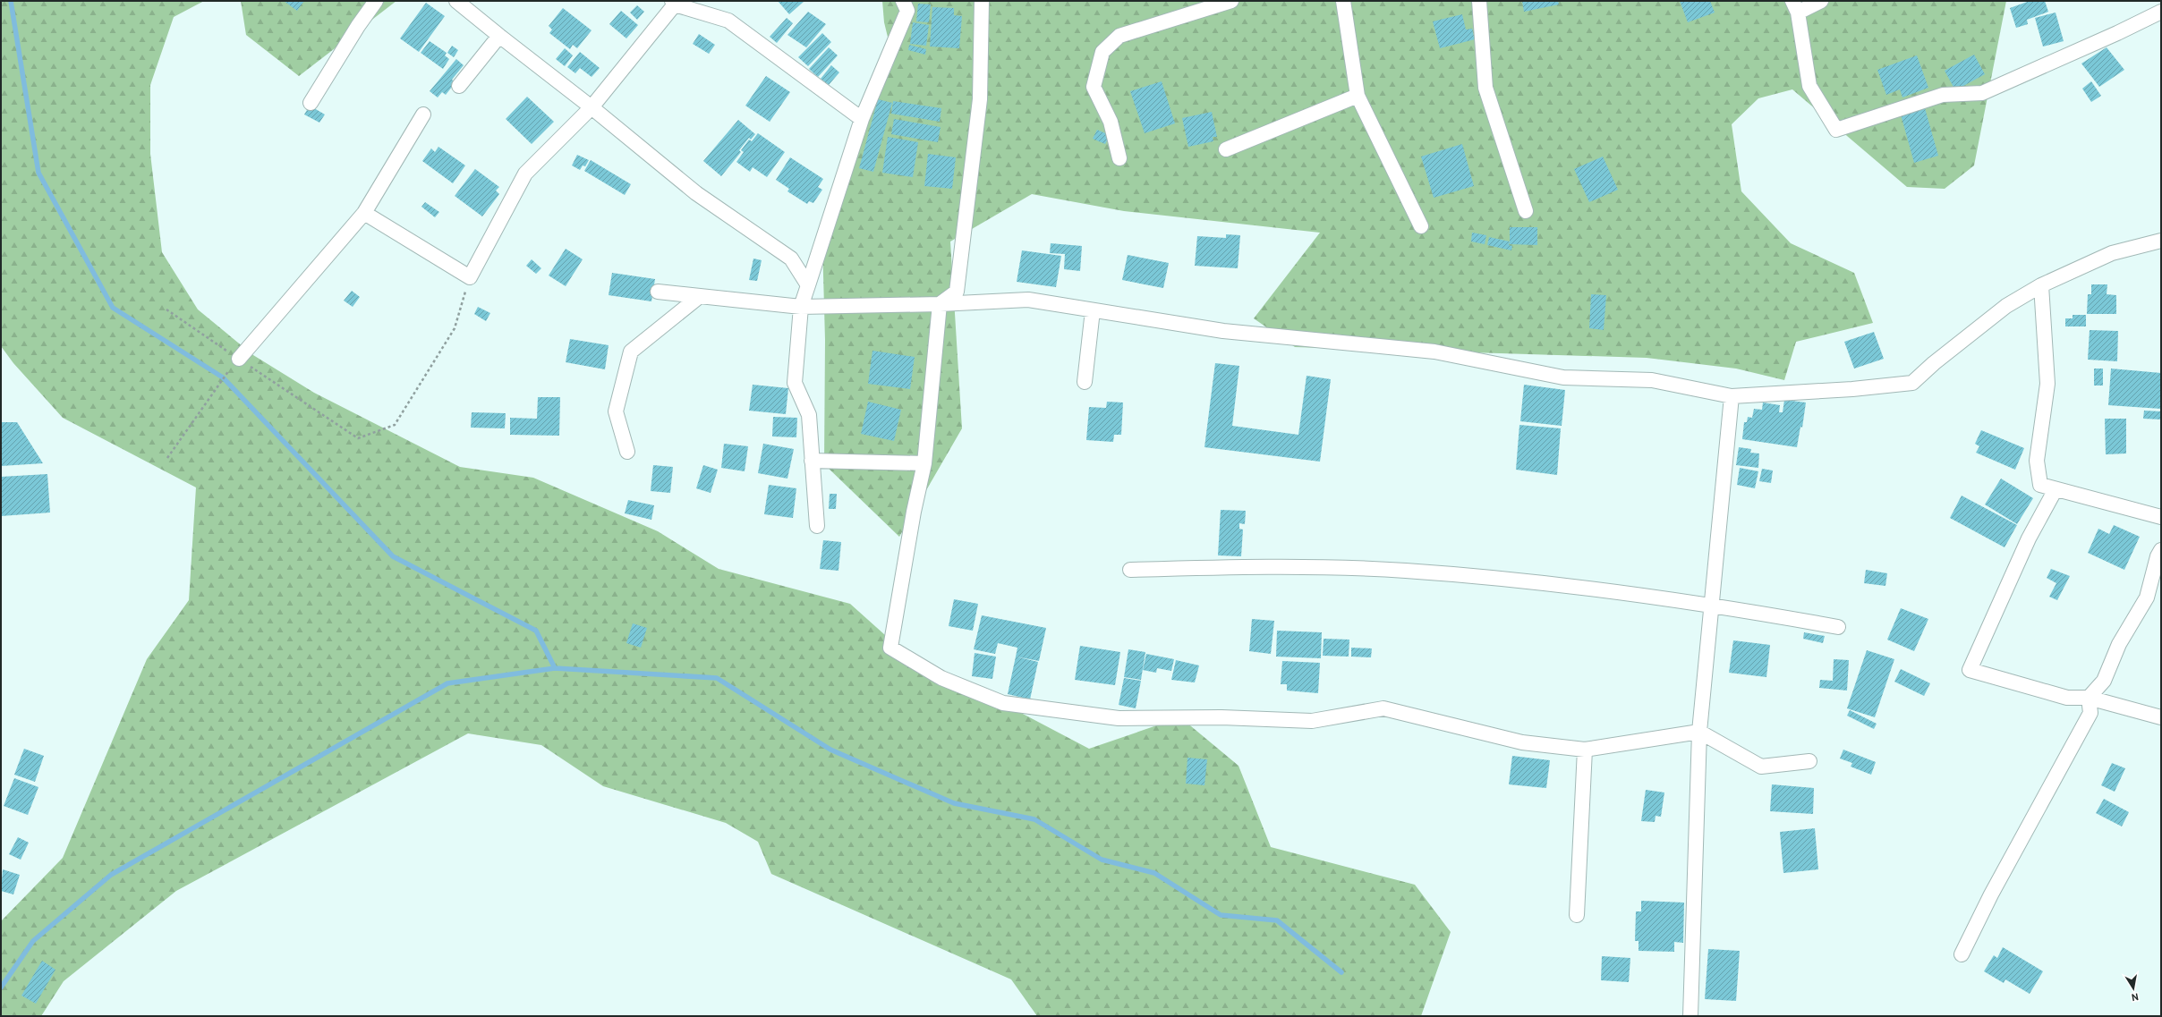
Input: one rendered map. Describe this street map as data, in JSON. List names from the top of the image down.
{
  "north": "bottom"
}
